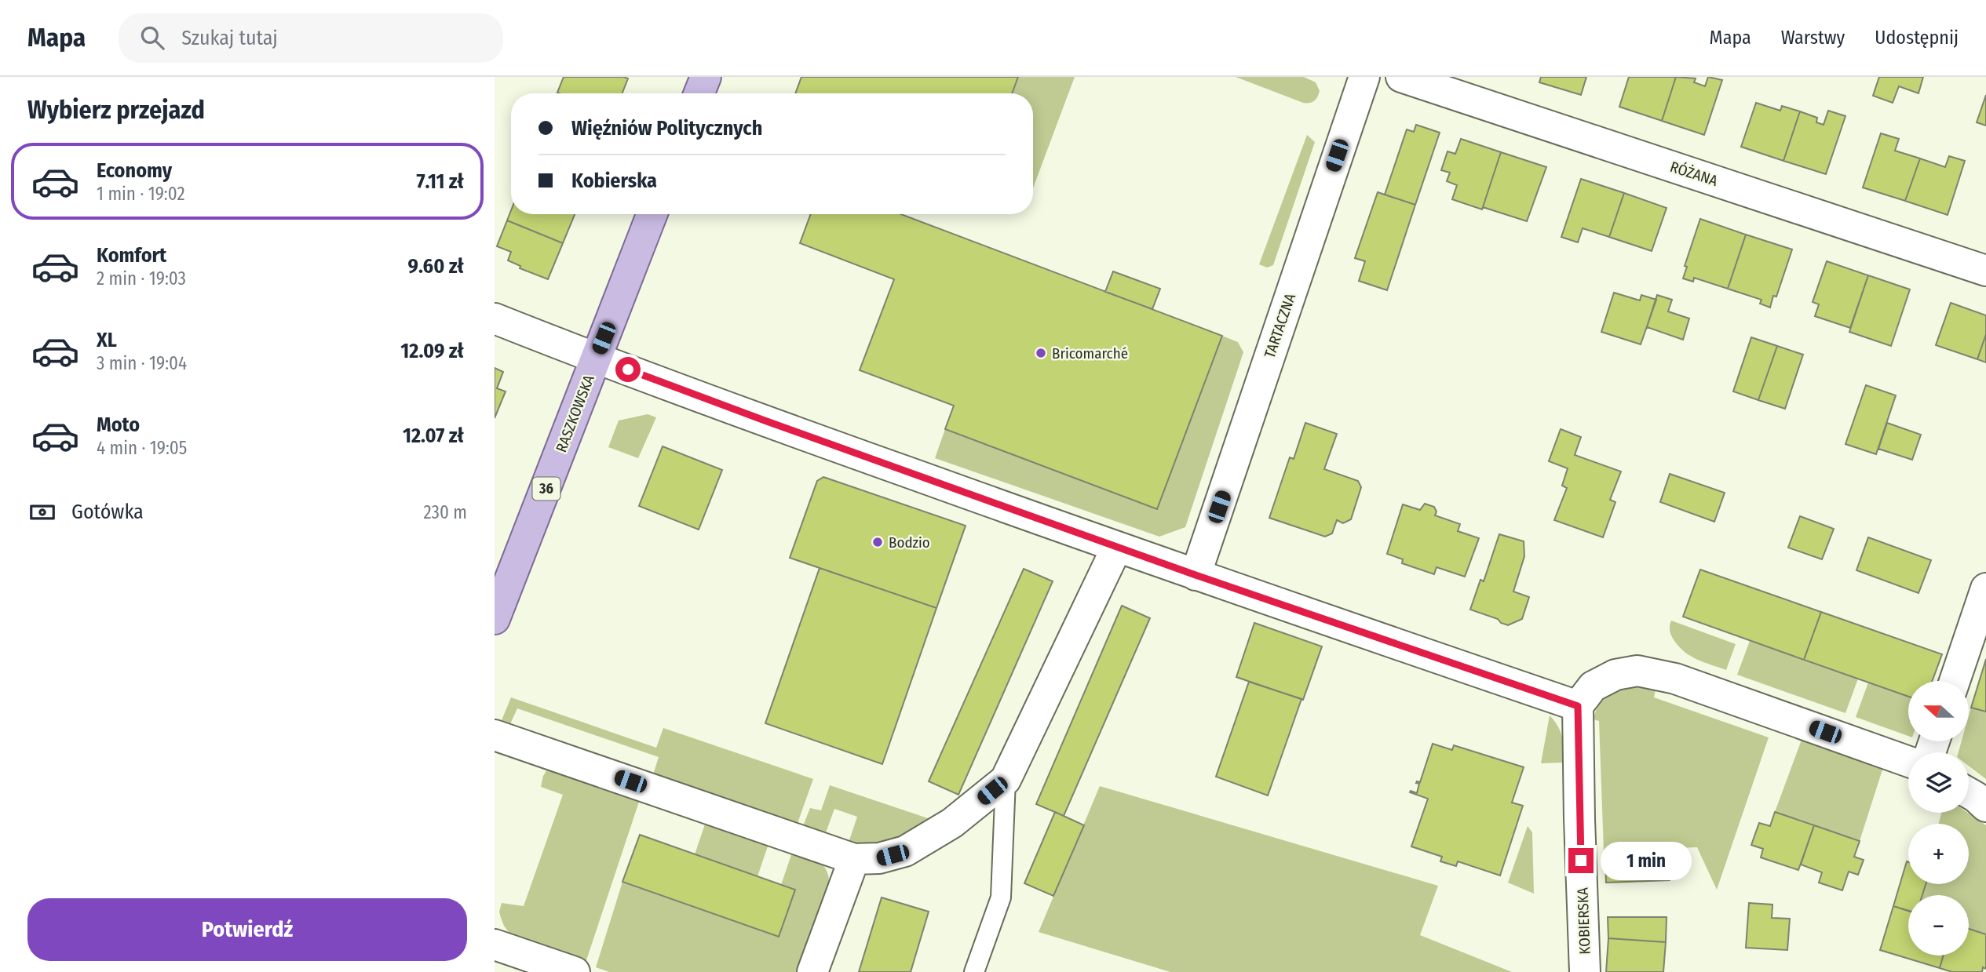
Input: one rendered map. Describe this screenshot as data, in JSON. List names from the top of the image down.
{
  "streets": {
    "main road": ["RASZKOWSKA", "36"],
    "street": ["RÓŻANA", "TARTACZNA", "KOBIERSKA"]
  },
  "places": ["Bricomarché", "Bodzio"],
  "north": "left",
  "page": {
    "header": "Mapa",
    "search": "Szukaj tutaj",
    "nav": ["Mapa", "Warstwy", "Udostępnij"],
    "heading": "Wybierz przejazd",
    "banner": ["Więźniów Politycznych", "Kobierska"],
    "list": [
      {
        "name": "Economy",
        "note": "1 min · 19:02",
        "value": "7.11 zł"
      },
      {
        "name": "Komfort",
        "note": "2 min · 19:03",
        "value": "9.60 zł"
      },
      {
        "name": "XL",
        "note": "3 min · 19:04",
        "value": "12.09 zł"
      },
      {
        "name": "Moto",
        "note": "4 min · 19:05",
        "value": "12.07 zł"
      }
    ],
    "pay": ["Gotówka", "230 m"],
    "map_buttons": ["+", "−"],
    "bubble": "1 min",
    "buttons": "Potwierdź"
  }
}
